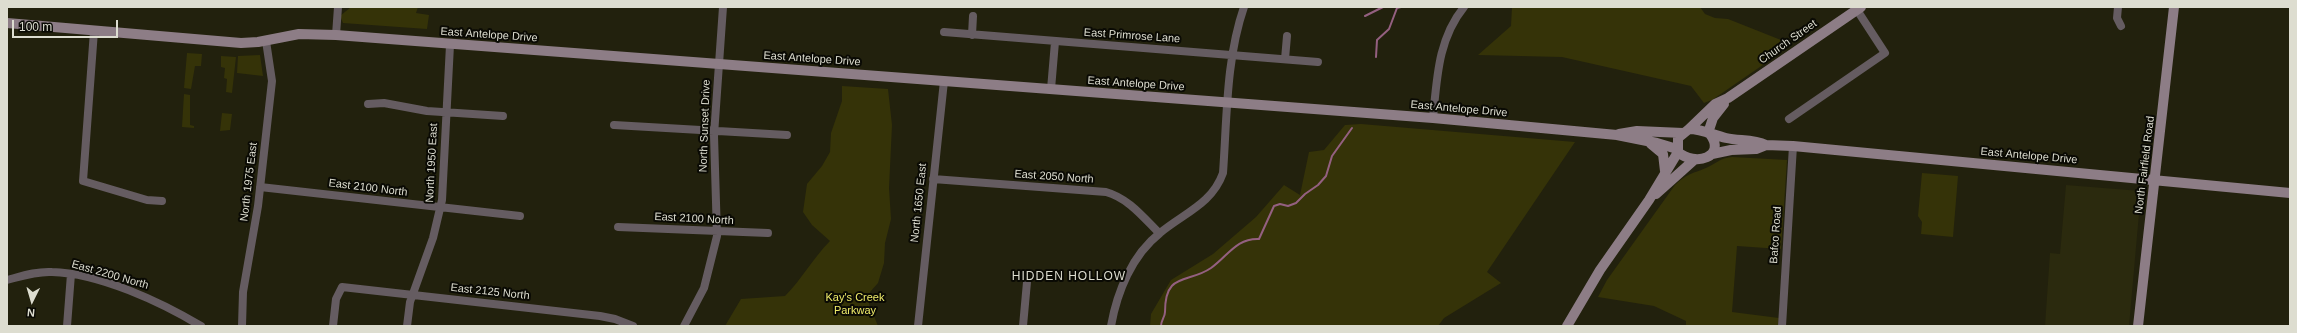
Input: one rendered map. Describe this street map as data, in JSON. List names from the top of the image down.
{
  "streets": {
    "main road": ["East Antelope Drive", "Church Street", "North Fairfield Road"],
    "street": [
      "East Primrose Lane",
      "North Sunset Drive",
      "North 1950 East",
      "East 2050 North",
      "North 1975 East",
      "East 2100 North",
      "North 1650 East",
      "Bafco Road",
      "East 2200 North",
      "East 2125 North"
    ]
  },
  "crossings": [
    ["East Antelope Drive", "Church Street"],
    ["East Antelope Drive", "North Sunset Drive"],
    ["East Antelope Drive", "North 1950 East"],
    ["East Antelope Drive", "North Fairfield Road"],
    ["East Antelope Drive", "North 1975 East"],
    ["East Antelope Drive", "North 1650 East"],
    ["East Antelope Drive", "Bafco Road"],
    ["North Sunset Drive", "East 2100 North"],
    ["North 1950 East", "East 2100 North"],
    ["North 1950 East", "East 2125 North"],
    ["East 2050 North", "North 1650 East"],
    ["North 1975 East", "East 2100 North"]
  ],
  "districts": ["HIDDEN HOLLOW"],
  "parks": ["Kay's Creek Parkway"],
  "scale_bar": "100 m",
  "north": "bottom"
}
